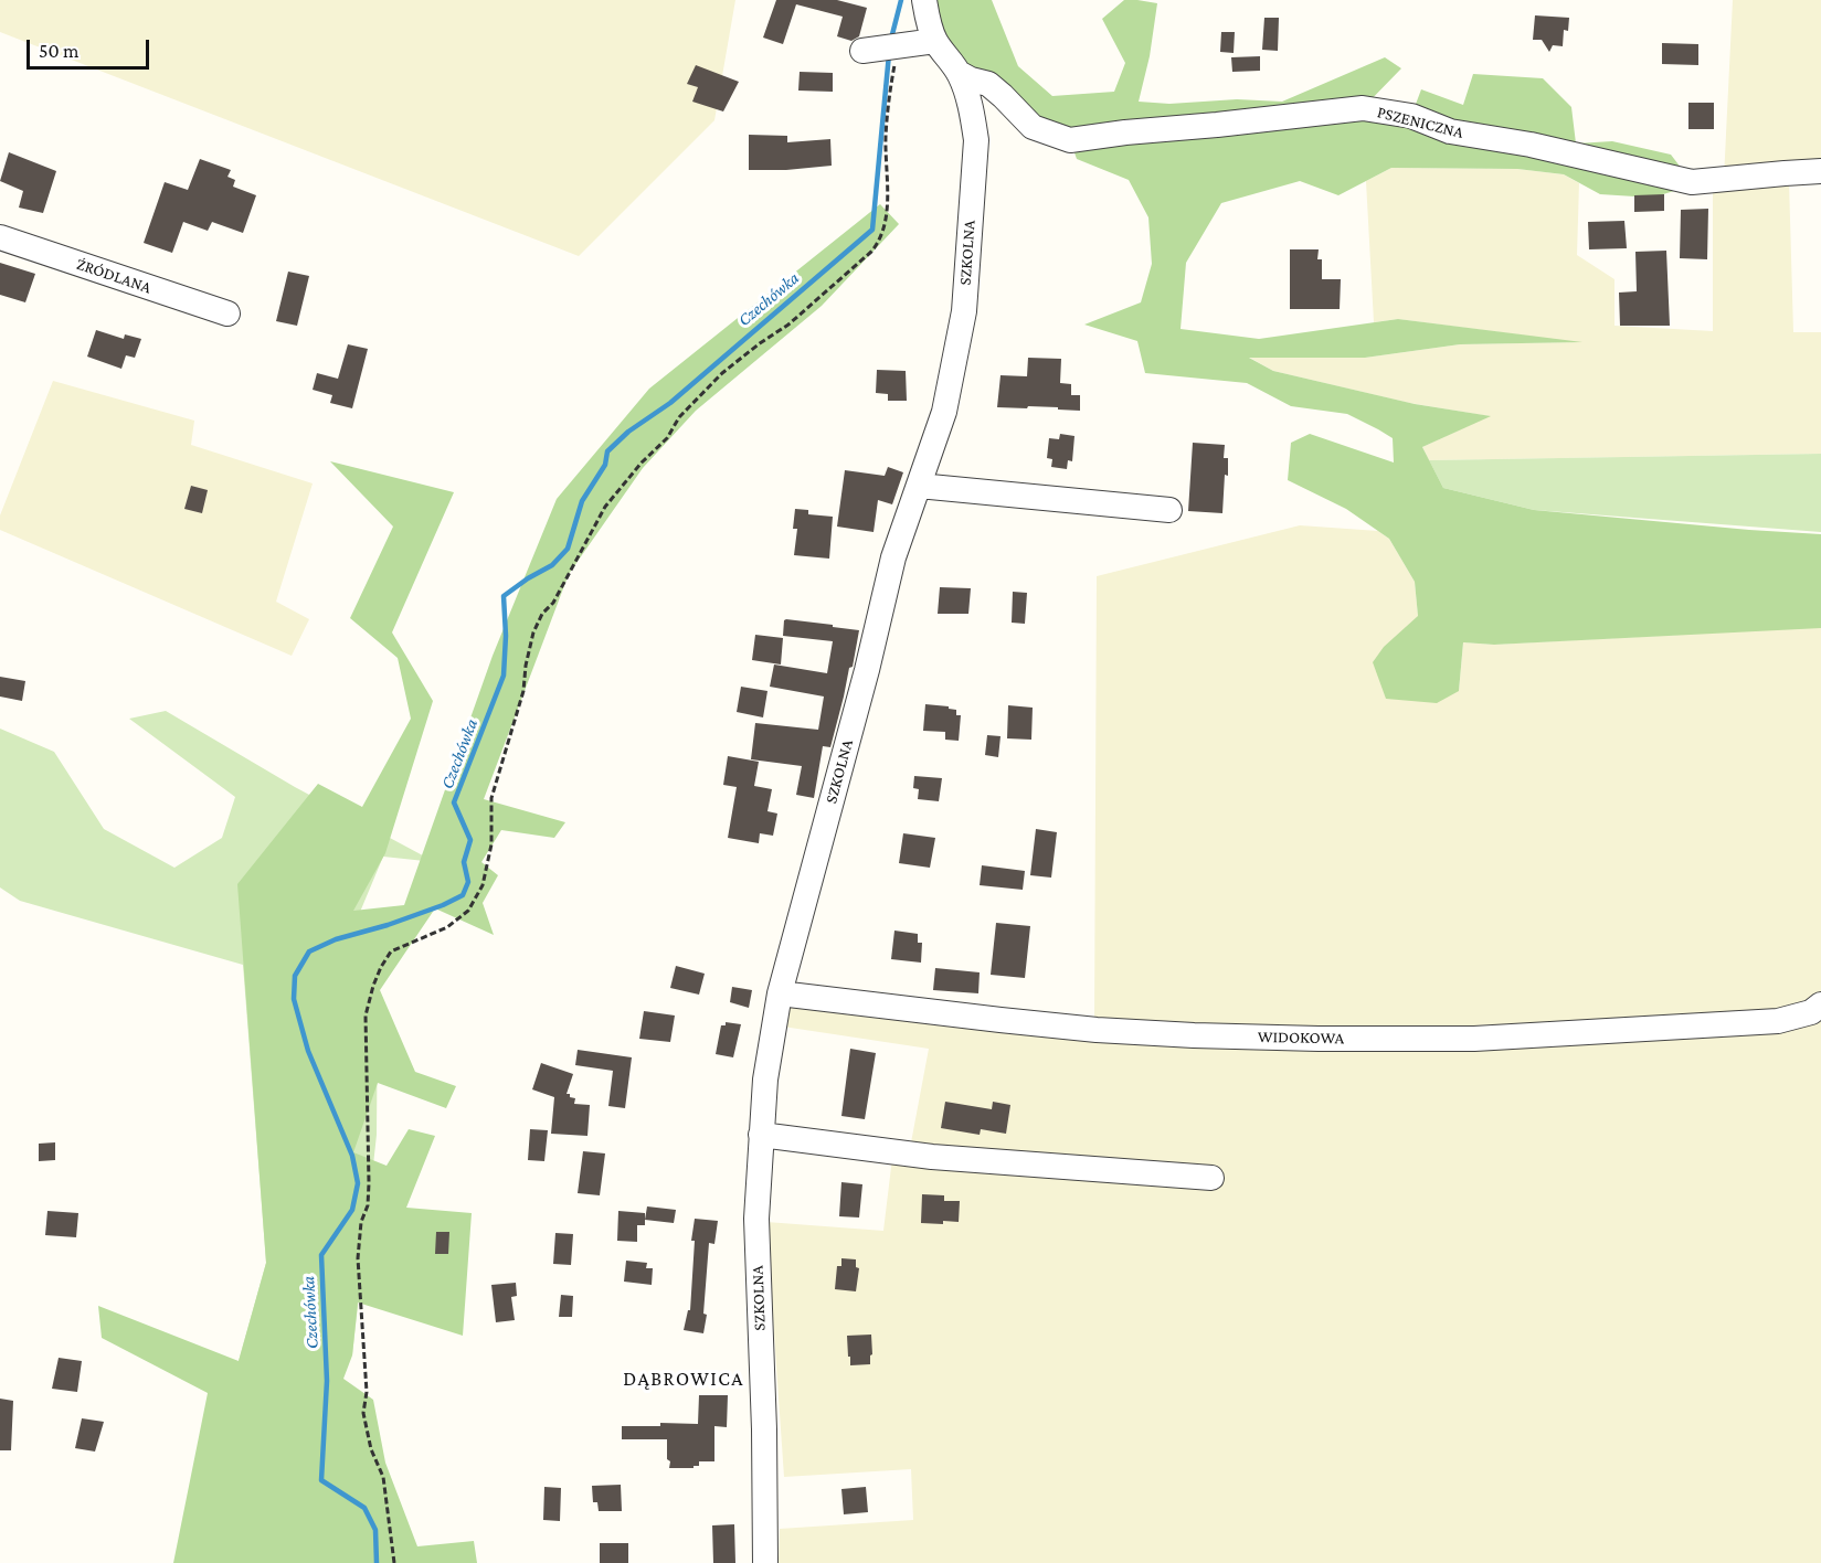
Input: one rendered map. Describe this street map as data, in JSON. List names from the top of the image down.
{
  "streets": {
    "street": [
      "PSZENICZNA",
      "SZKOLNA",
      "ŹRÓDLANA",
      "WIDOKOWA"
    ]
  },
  "crossings": [
    ["PSZENICZNA", "SZKOLNA"],
    ["SZKOLNA", "WIDOKOWA"]
  ],
  "districts": ["DĄBROWICA"],
  "water": ["Czechówka"],
  "scale_bar": "50 m"
}
